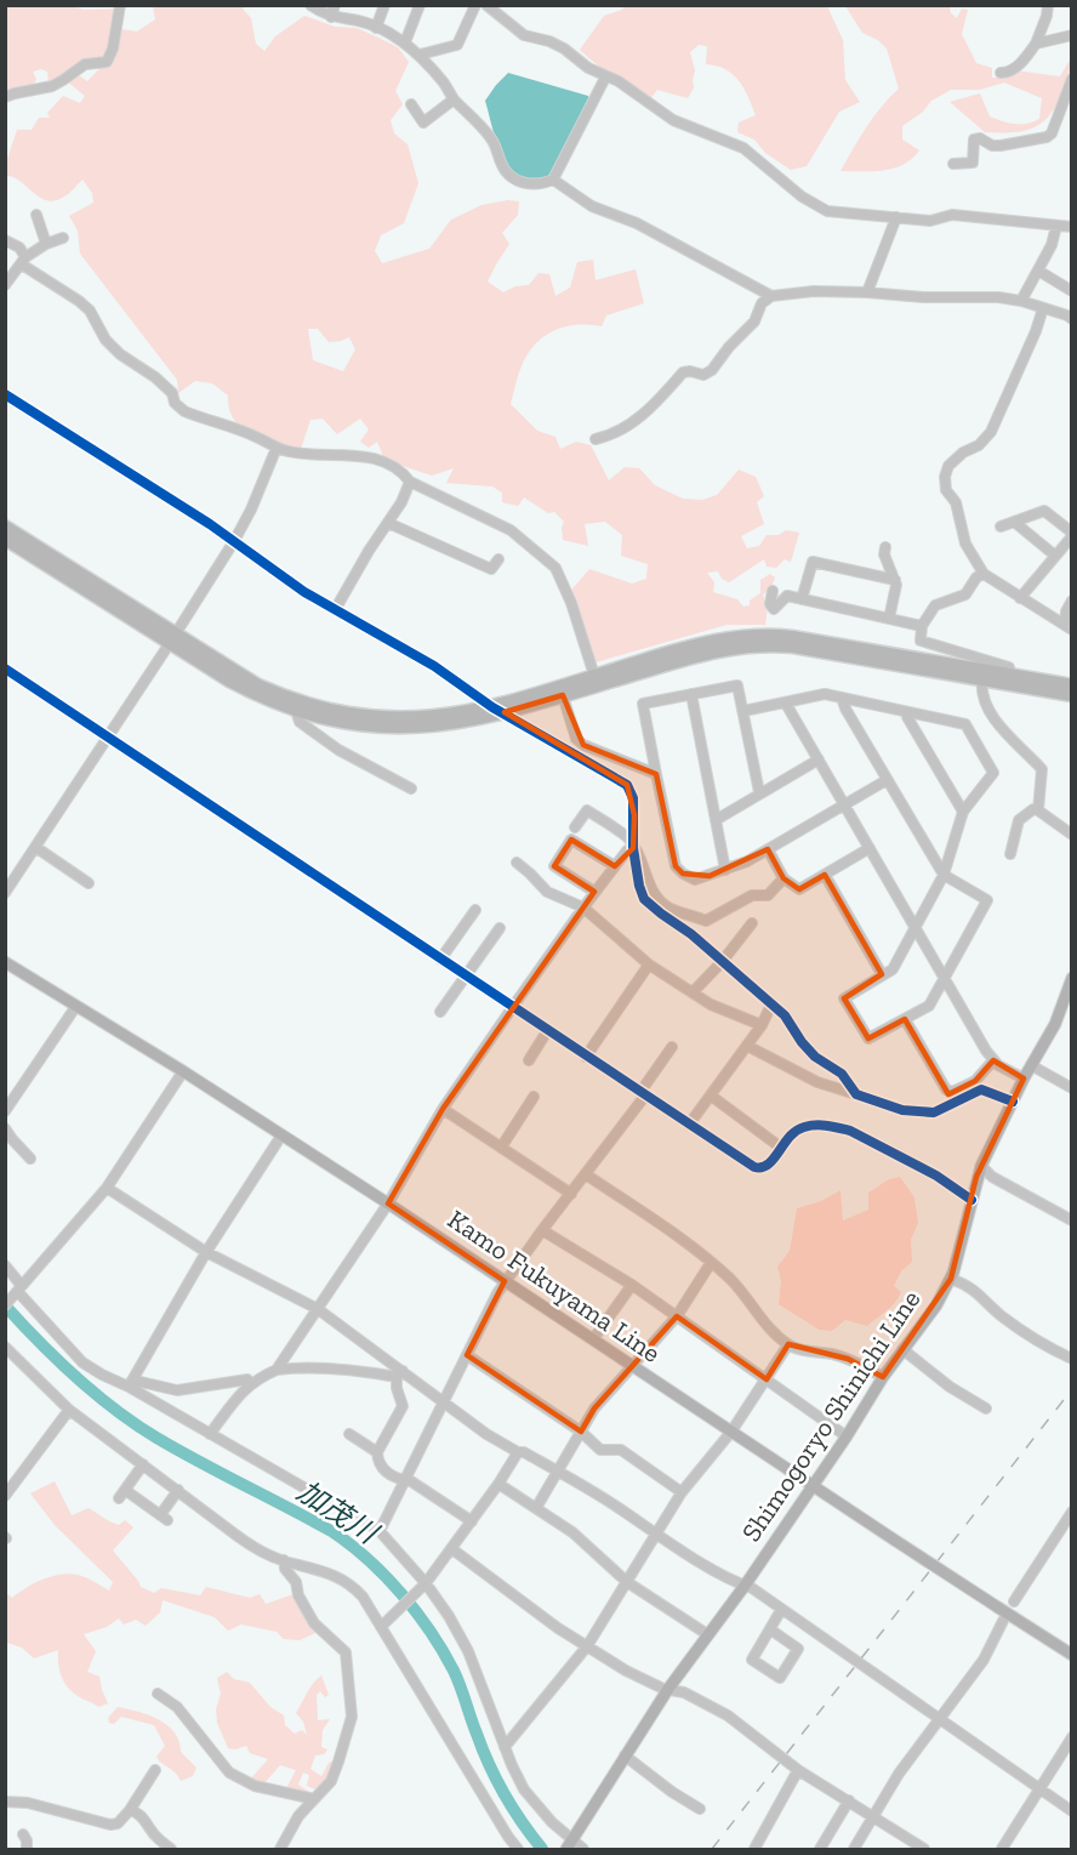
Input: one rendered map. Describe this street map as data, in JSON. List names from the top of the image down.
{
  "streets": {
    "main road": ["Kamo Fukuyama Line", "Shimogoryo Shinichi Line"]
  },
  "crossings": [
    ["Kamo Fukuyama Line", "Shimogoryo Shinichi Line"]
  ],
  "water": ["加茂川"]
}
